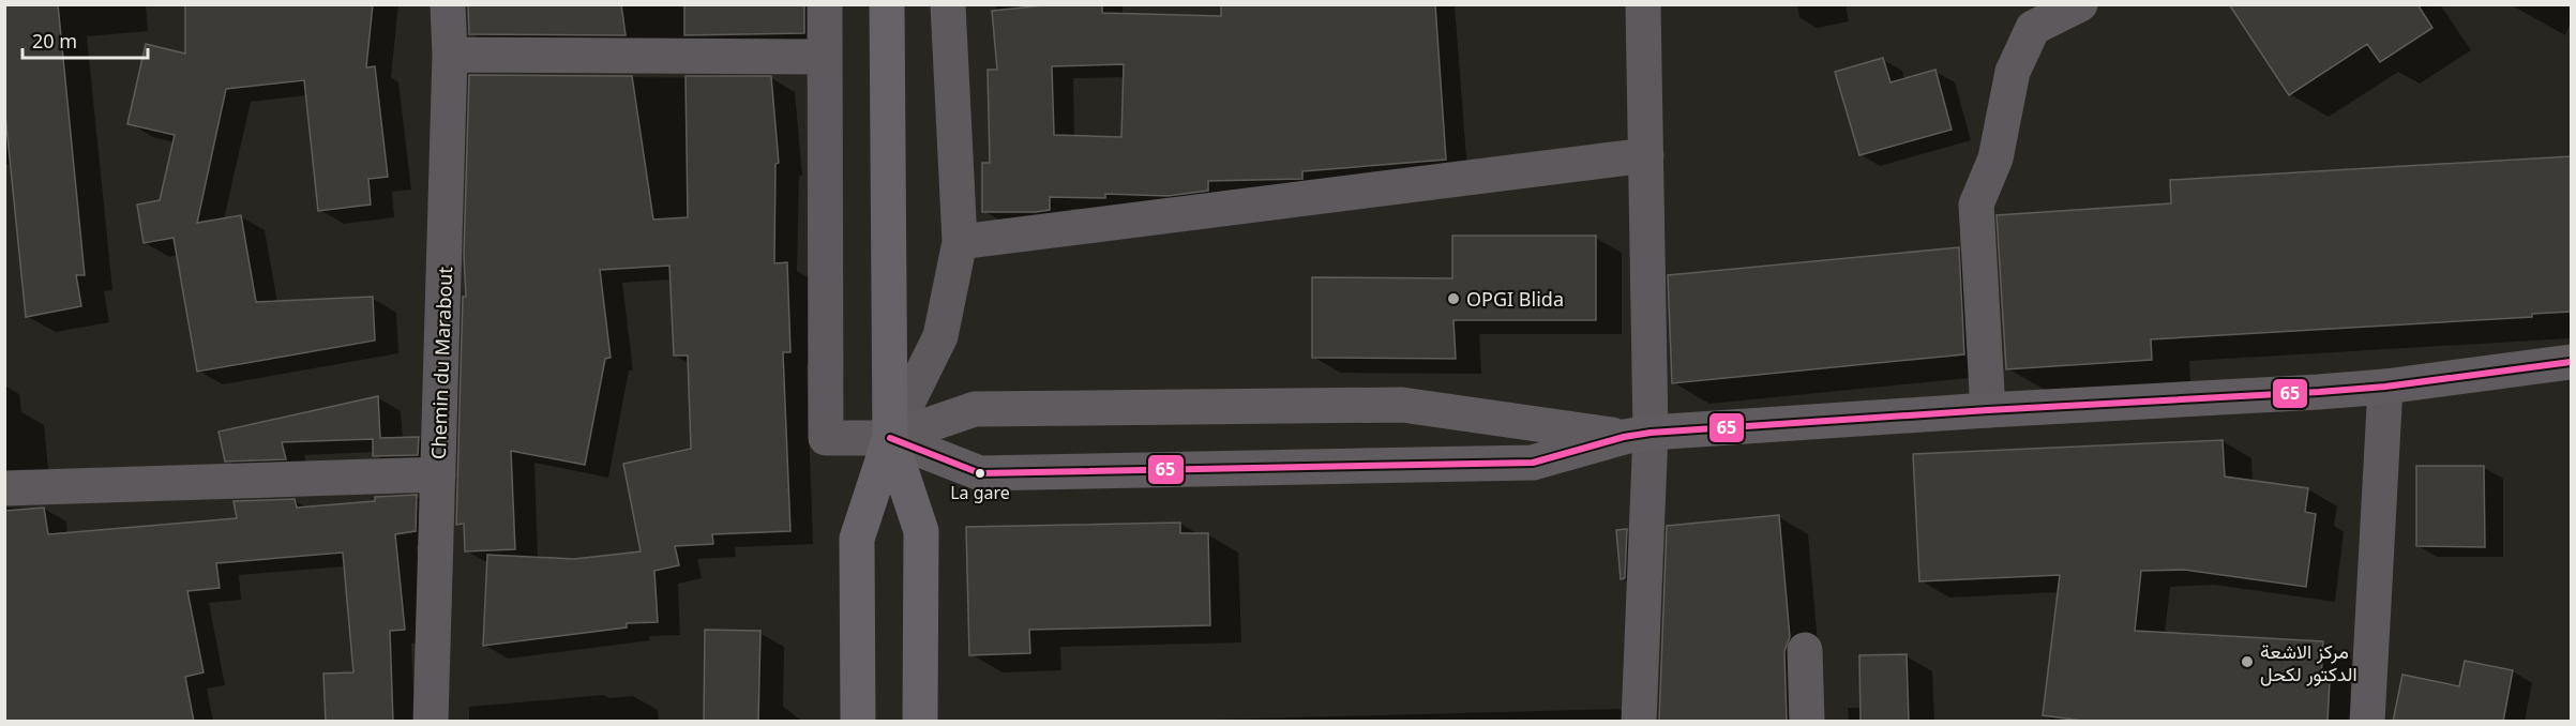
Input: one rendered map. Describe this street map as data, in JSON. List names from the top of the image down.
{
  "streets": {
    "street": ["Chemin du Marabout"]
  },
  "places": ["OPGI Blida", "La gare", "مركز الاشعة الدكتور لكحل"],
  "lines": ["transit line 65"],
  "scale_bar": "20 m"
}
